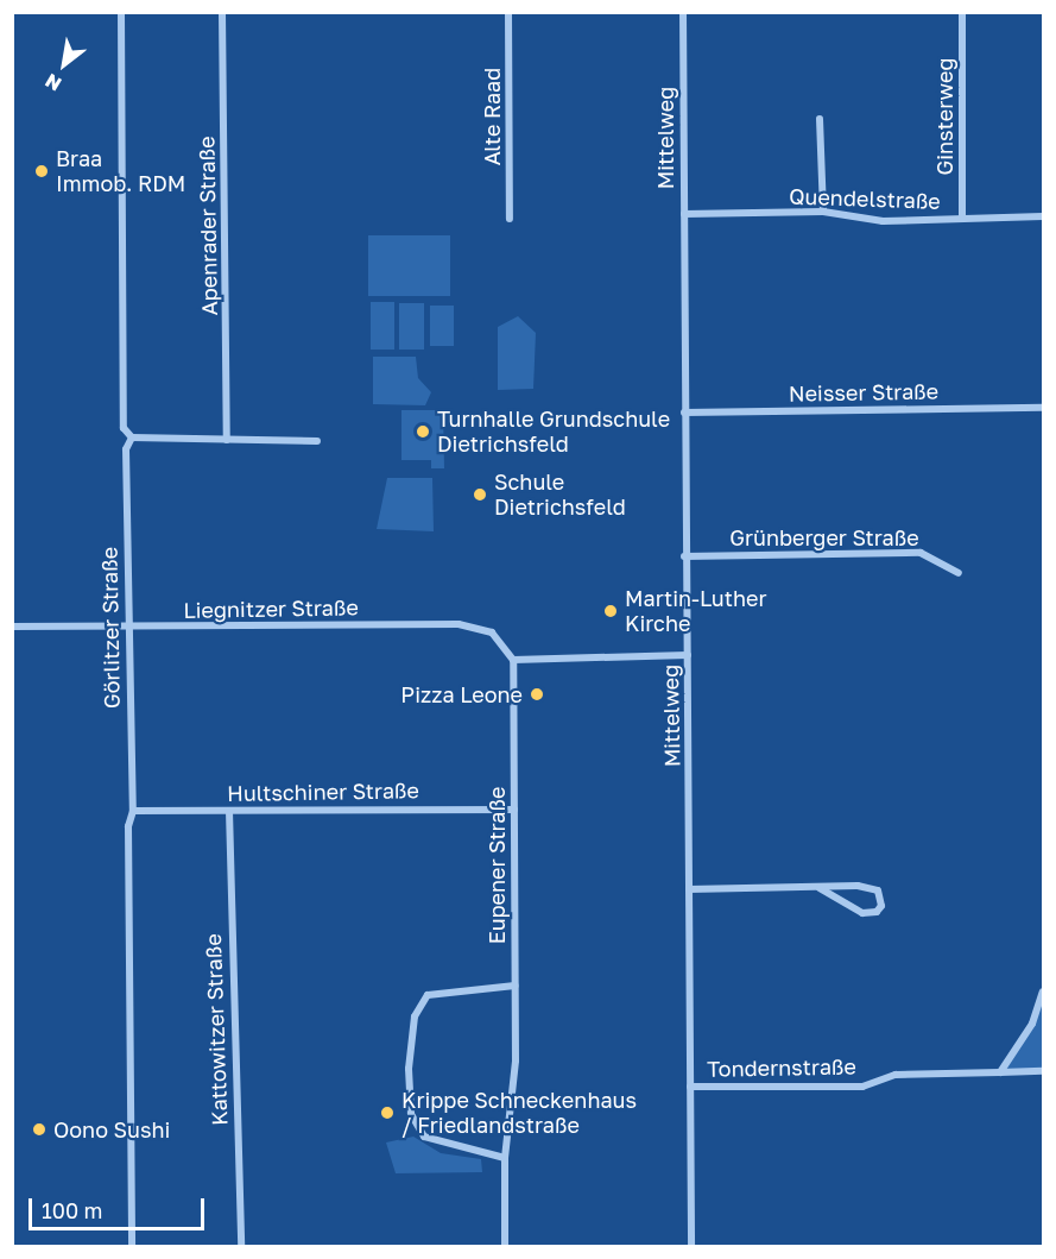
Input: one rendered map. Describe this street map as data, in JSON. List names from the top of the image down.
{
  "streets": {
    "street": [
      "Alte Raad",
      "Ginsterweg",
      "Mittelweg",
      "Quendelstraße",
      "Apenrader Straße",
      "Neisser Straße",
      "Grünberger Straße",
      "Liegnitzer Straße",
      "Görlitzer Straße",
      "Hultschiner Straße",
      "Eupener Straße",
      "Kattowitzer Straße",
      "Tondernstraße"
    ]
  },
  "crossings": [
    ["Ginsterweg", "Quendelstraße"],
    ["Mittelweg", "Quendelstraße"],
    ["Mittelweg", "Neisser Straße"],
    ["Mittelweg", "Grünberger Straße"],
    ["Mittelweg", "Tondernstraße"],
    ["Liegnitzer Straße", "Görlitzer Straße"],
    ["Liegnitzer Straße", "Eupener Straße"],
    ["Görlitzer Straße", "Hultschiner Straße"],
    ["Hultschiner Straße", "Eupener Straße"],
    ["Hultschiner Straße", "Kattowitzer Straße"]
  ],
  "places": [
    "Braa Immob. RDM",
    "Turnhalle Grundschule Dietrichsfeld",
    "Schule Dietrichsfeld",
    "Martin-Luther Kirche",
    "Pizza Leone",
    "Krippe Schneckenhaus / Friedlandstraße",
    "Oono Sushi"
  ],
  "scale_bar": "100 m",
  "north": "bottom left"
}
